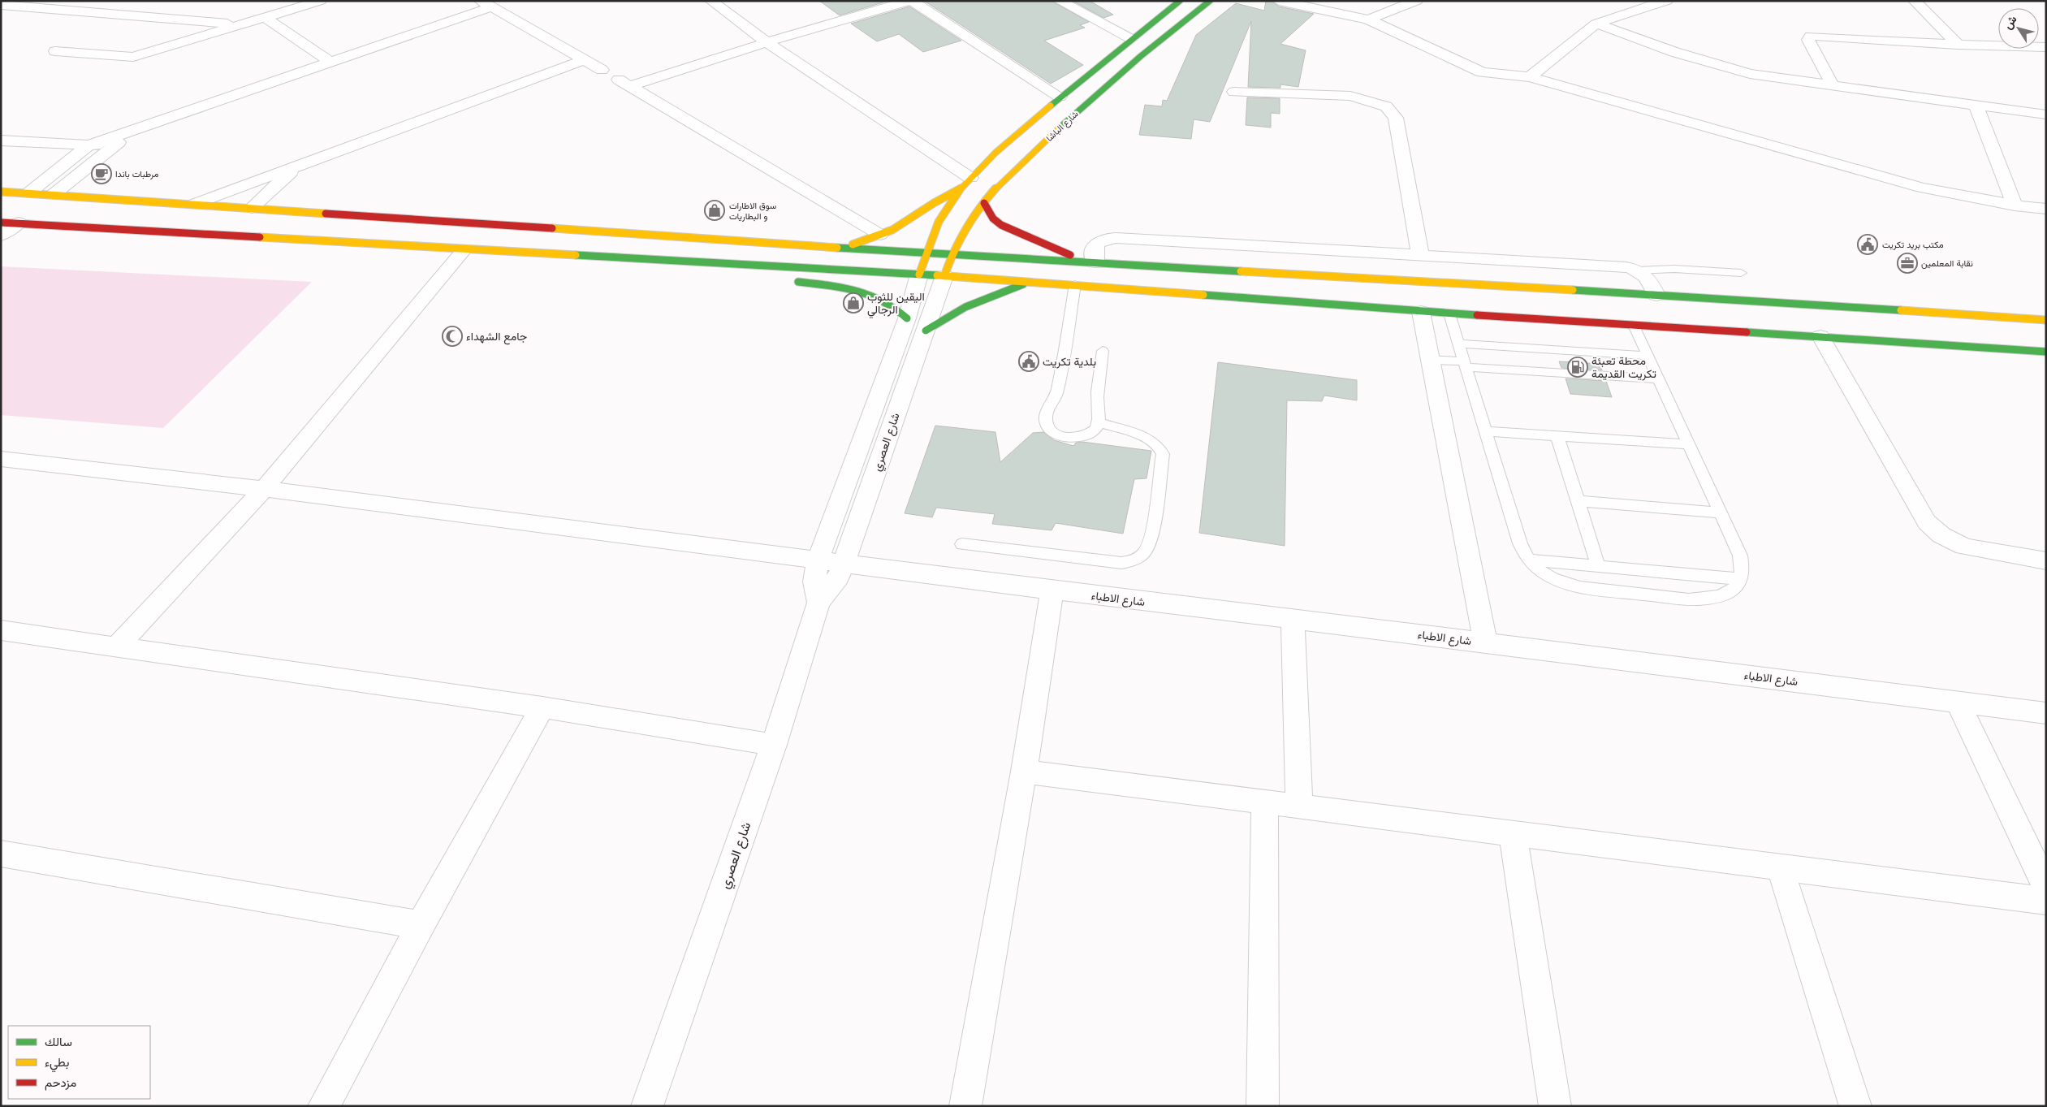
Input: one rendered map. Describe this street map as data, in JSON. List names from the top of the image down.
{
  "streets": {
    "main road": ["شارع الباشا"],
    "street": ["شارع العصري", "شارع الاطباء"]
  },
  "crossings": [
    ["شارع الباشا", "شارع العصري"],
    ["شارع العصري", "شارع الاطباء"]
  ],
  "places": {
    "cafe": ["مرطبات باندا"],
    "shop": ["سوق الاطارات و البطاريات", "اليقين للثوب الرجالي"],
    "public building": ["مكتب بريد تكريت", "بلدية تكريت"],
    "office": ["نقابة المعلمين"],
    "mosque": ["جامع الشهداء"],
    "fuel station": ["محطة تعبئة تكريت القديمة"]
  },
  "legend": ["سالك", "بطيء", "مزدحم"],
  "north": "top left"
}
